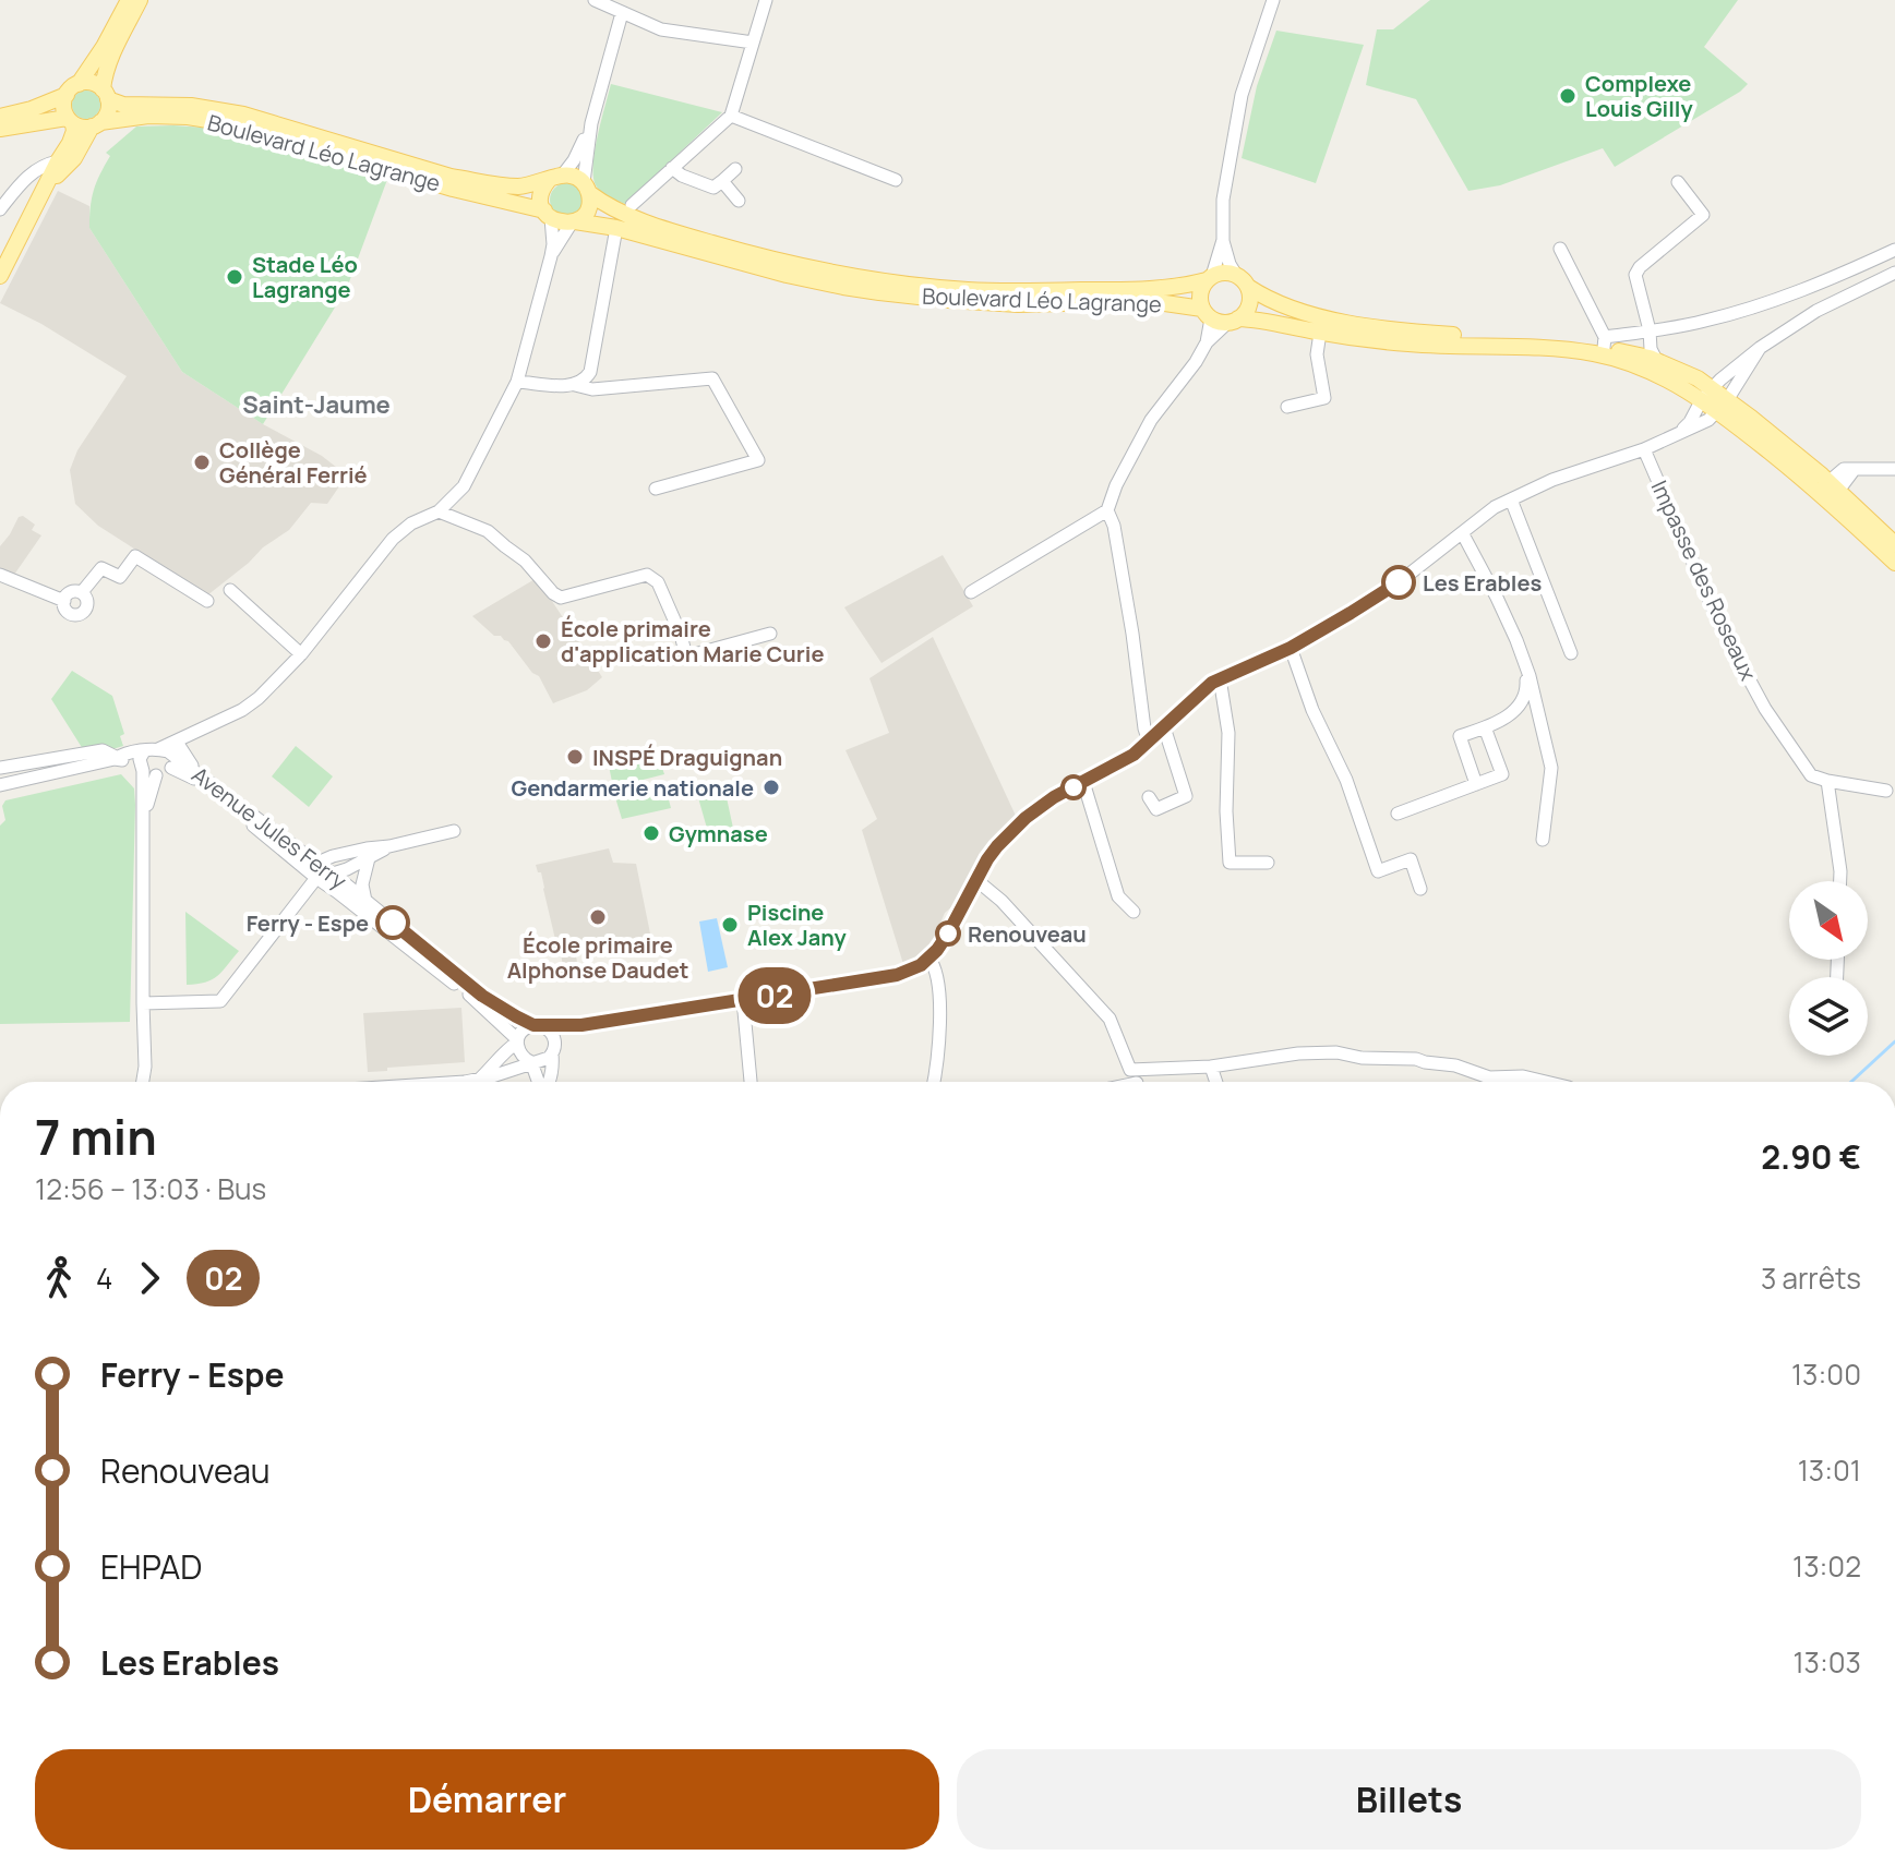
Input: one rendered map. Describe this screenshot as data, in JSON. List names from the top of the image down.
{
  "streets": {
    "main road": ["Boulevard Léo Lagrange"],
    "street": ["Impasse des Roseaux", "Avenue Jules Ferry"]
  },
  "districts": ["Saint-Jaume"],
  "places": [
    "Complexe Louis Gilly",
    "Stade Léo Lagrange",
    "Collège Général Ferrié",
    "Les Erables",
    "École primaire d'application Marie Curie",
    "INSPÉ Draguignan",
    "Gendarmerie nationale",
    "Gymnase",
    "École primaire Alphonse Daudet",
    "Ferry - Espe",
    "Piscine Alex Jany",
    "Renouveau"
  ],
  "lines": ["bus line 02"],
  "north": "bottom right",
  "page": {
    "on_map": "02",
    "heading": ["7 min", "12:56 – 13:03 · Bus", "2.90 €"],
    "legs": ["4", "02", "3 arrêts"],
    "list": [
      {
        "name": "Ferry - Espe",
        "value": "13:00"
      },
      {
        "name": "Renouveau",
        "value": "13:01"
      },
      {
        "name": "EHPAD",
        "value": "13:02"
      },
      {
        "name": "Les Erables",
        "value": "13:03"
      }
    ],
    "buttons": ["Démarrer", "Billets"]
  }
}
